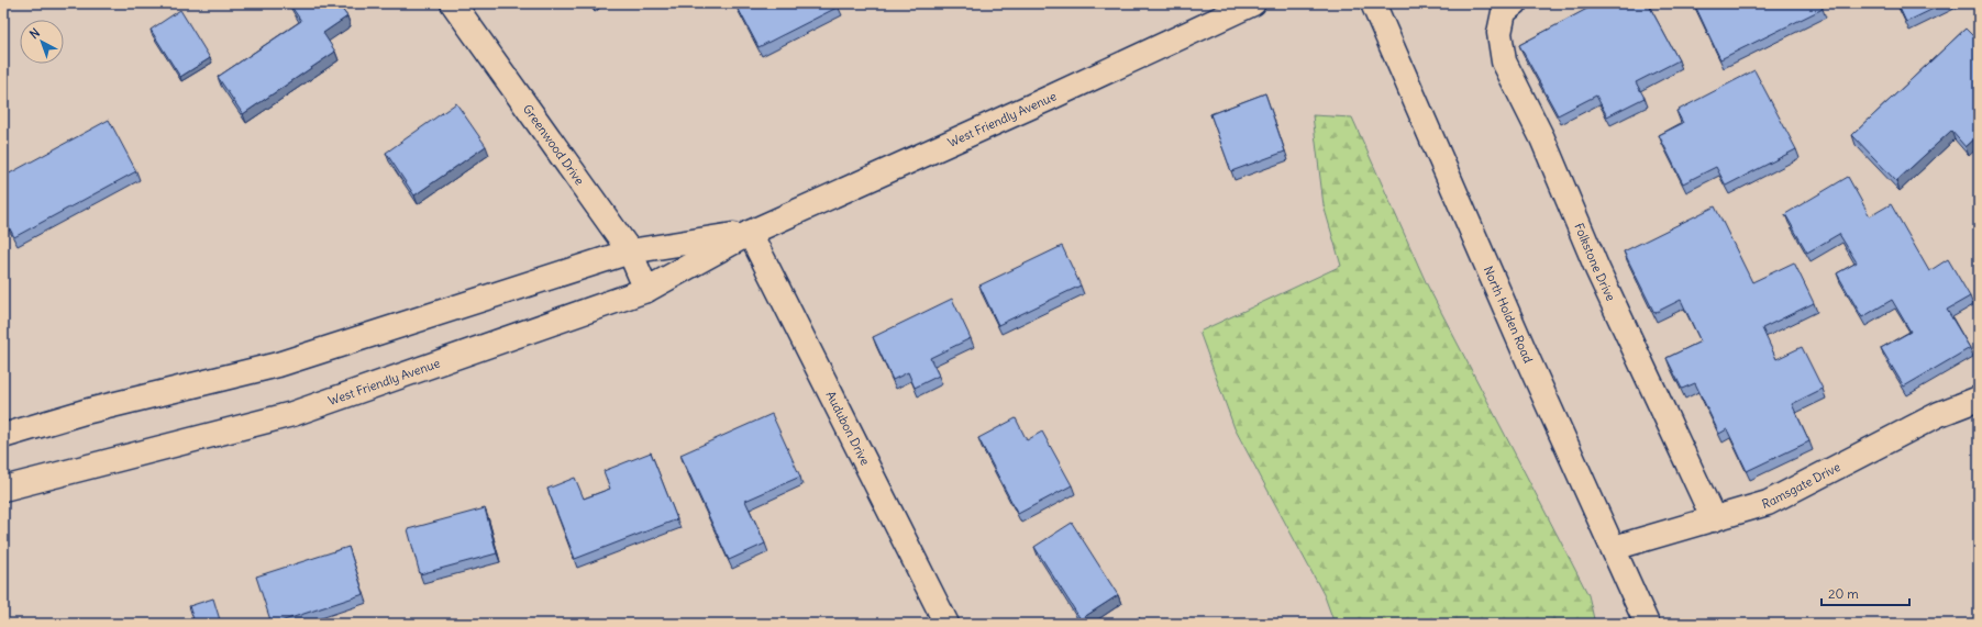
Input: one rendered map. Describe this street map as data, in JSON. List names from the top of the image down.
{
  "streets": {
    "main road": [
      "West Friendly Avenue",
      "Greenwood Drive",
      "Folkstone Drive",
      "North Holden Road",
      "Audubon Drive",
      "Ramsgate Drive"
    ]
  },
  "crossings": [
    ["West Friendly Avenue", "Greenwood Drive"],
    ["West Friendly Avenue", "Audubon Drive"],
    ["Folkstone Drive", "Ramsgate Drive"],
    ["North Holden Road", "Ramsgate Drive"]
  ],
  "scale_bar": "20 m",
  "north": "top left"
}
